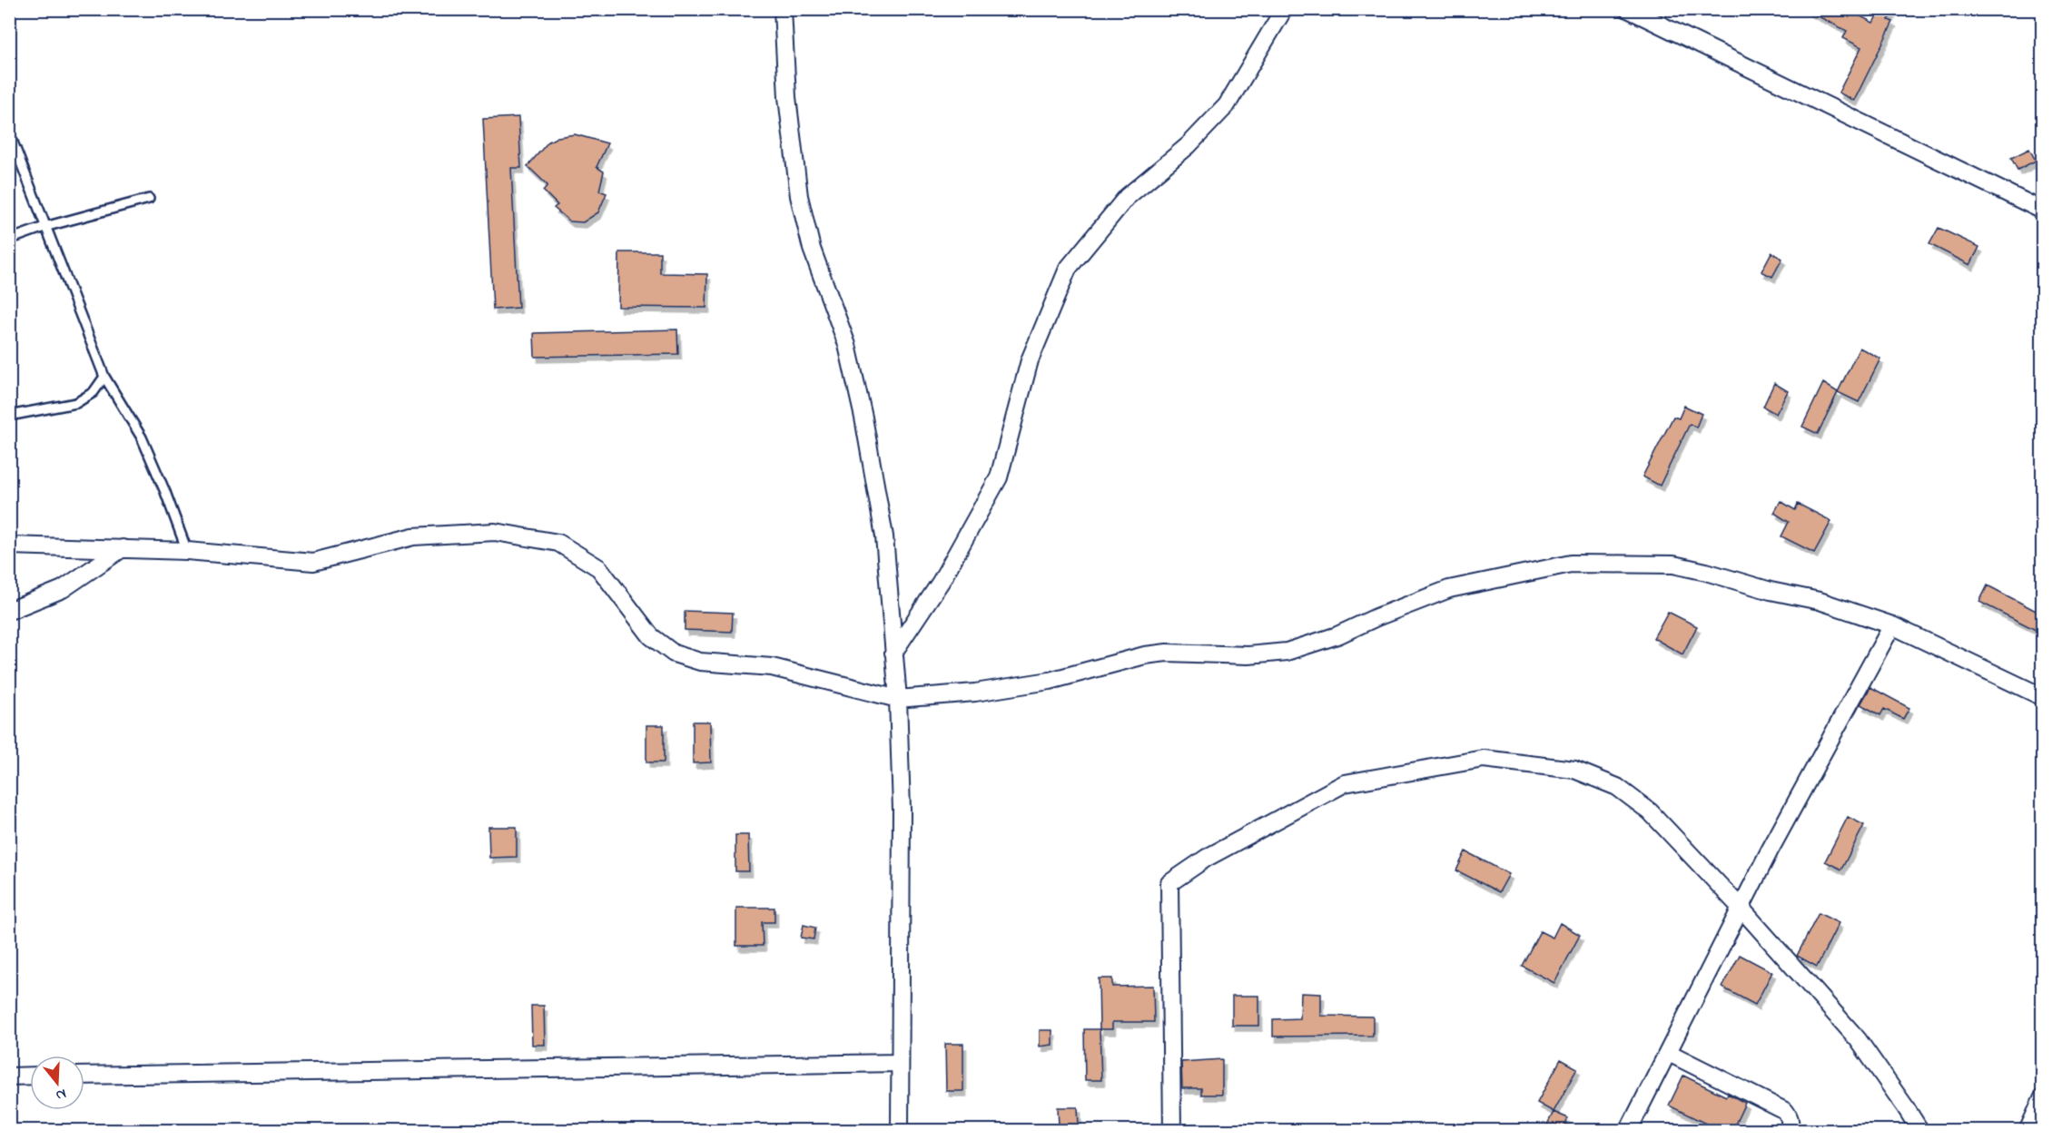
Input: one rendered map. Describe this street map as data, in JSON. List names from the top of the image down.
{
  "north": "bottom"
}
